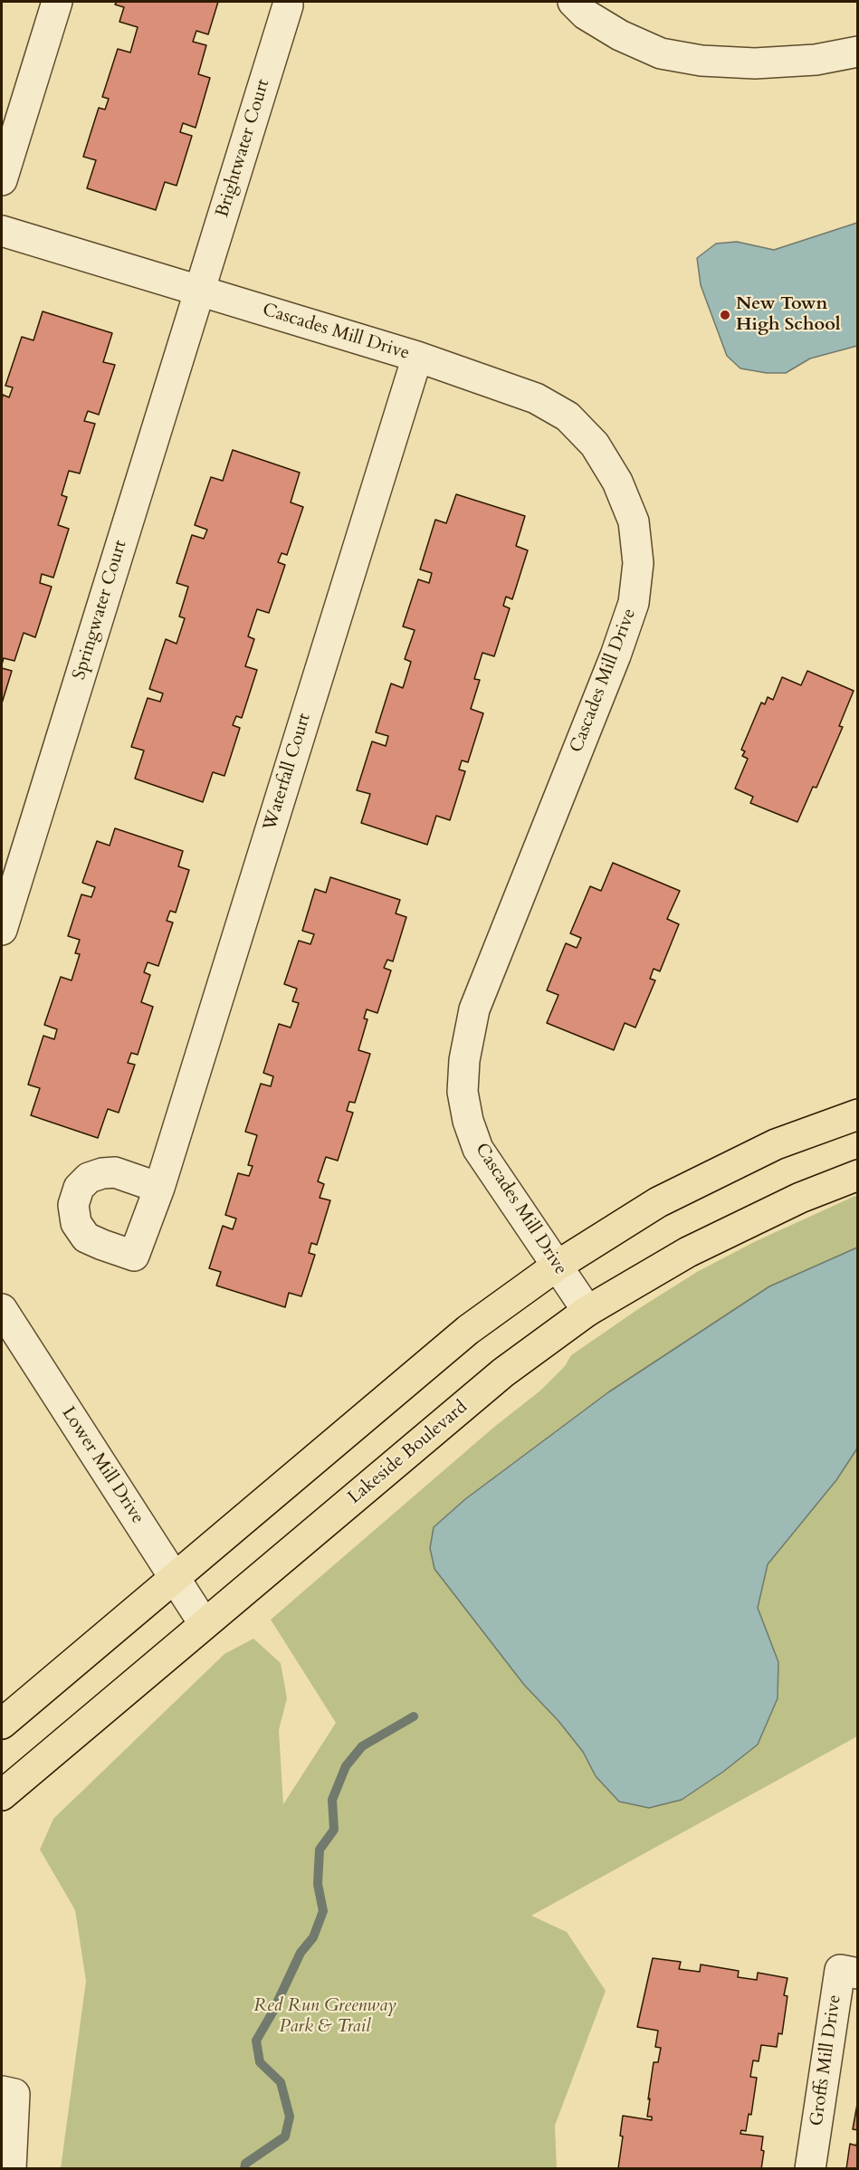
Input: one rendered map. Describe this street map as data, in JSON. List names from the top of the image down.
{
  "streets": {
    "main road": ["Lakeside Boulevard"],
    "street": [
      "Brightwater Court",
      "Cascades Mill Drive",
      "Springwater Court",
      "Waterfall Court",
      "Lower Mill Drive",
      "Groffs Mill Drive"
    ]
  },
  "crossings": [
    ["Brightwater Court", "Cascades Mill Drive"],
    ["Brightwater Court", "Springwater Court"],
    ["Cascades Mill Drive", "Springwater Court"],
    ["Cascades Mill Drive", "Waterfall Court"],
    ["Cascades Mill Drive", "Lakeside Boulevard"],
    ["Lakeside Boulevard", "Lower Mill Drive"]
  ],
  "parks": ["Red Run Greenway Park & Trail"],
  "places": ["New Town High School"]
}
